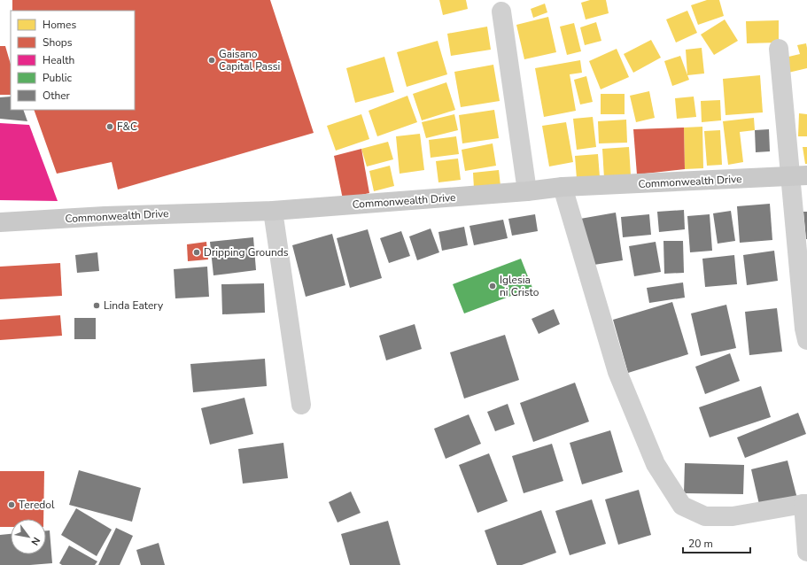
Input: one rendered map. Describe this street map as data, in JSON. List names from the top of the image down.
{
  "streets": {
    "street": ["Commonwealth Drive"]
  },
  "places": [
    "Gaisano Capital Passi",
    "F&C",
    "Dripping Grounds",
    "Iglesia ni Cristo",
    "Linda Eatery",
    "Teredol"
  ],
  "legend": [
    "Homes",
    "Shops",
    "Health",
    "Public",
    "Other"
  ],
  "scale_bar": "20 m",
  "north": "bottom right"
}
